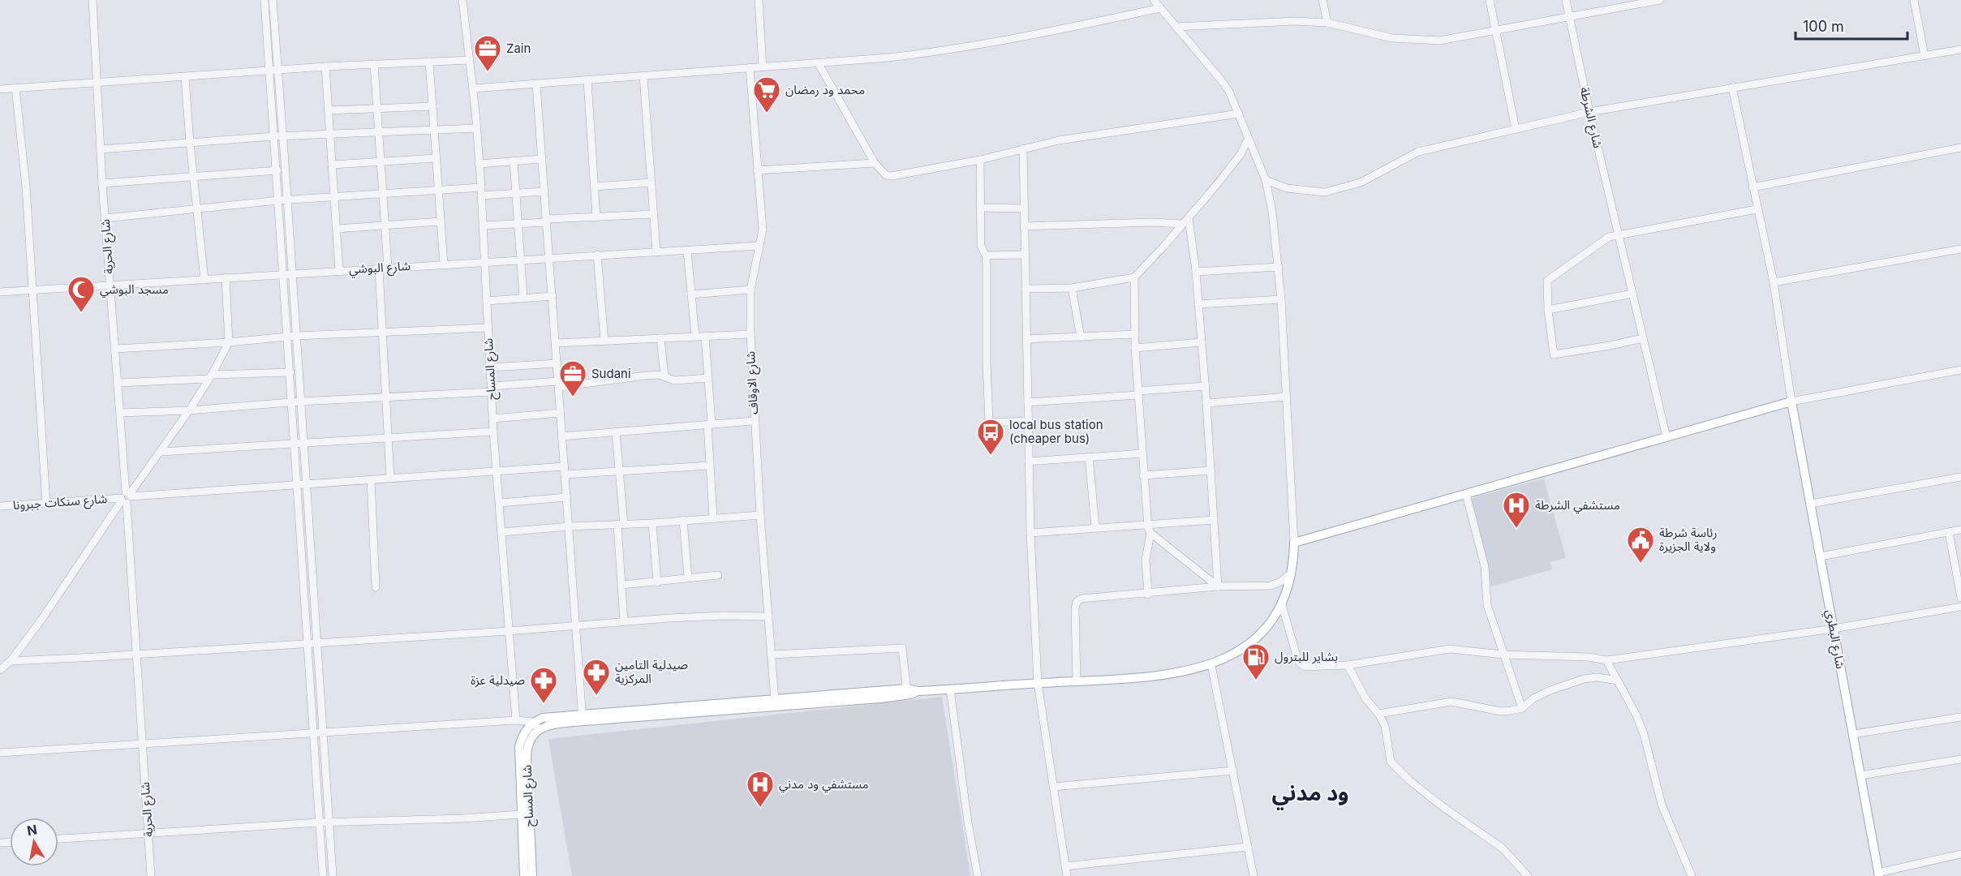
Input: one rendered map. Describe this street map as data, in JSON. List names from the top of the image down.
{
  "streets": {
    "main road": ["شارع المساح", "شارع البطري"],
    "street": [
      "شارع الشرطة",
      "شارع الحرية",
      "شارع البوشي",
      "شارع الاوقاف",
      "شارع سنكات جبرونا"
    ]
  },
  "crossings": [
    ["شارع الحرية", "شارع البوشي"],
    ["شارع الحرية", "شارع سنكات جبرونا"],
    ["شارع البوشي", "شارع المساح"],
    ["شارع البوشي", "شارع الاوقاف"],
    ["شارع المساح", "شارع سنكات جبرونا"]
  ],
  "districts": ["ود مدني"],
  "places": {
    "office": ["Zain", "Sudani"],
    "supermarket": ["محمد ود رمضان"],
    "mosque": ["مسجد البوشي"],
    "bus stop": ["local bus station (cheaper bus)"],
    "hospital": ["مستشفي الشرطة", "مستشفي ود مدني"],
    "public building": ["رئاسة شرطة ولاية الجزيرة"],
    "fuel station": ["بشاير للبترول"],
    "pharmacy": ["صيدلية التامين المركزية", "صيدلية عزة"]
  },
  "scale_bar": "100 m",
  "north": "top"
}
